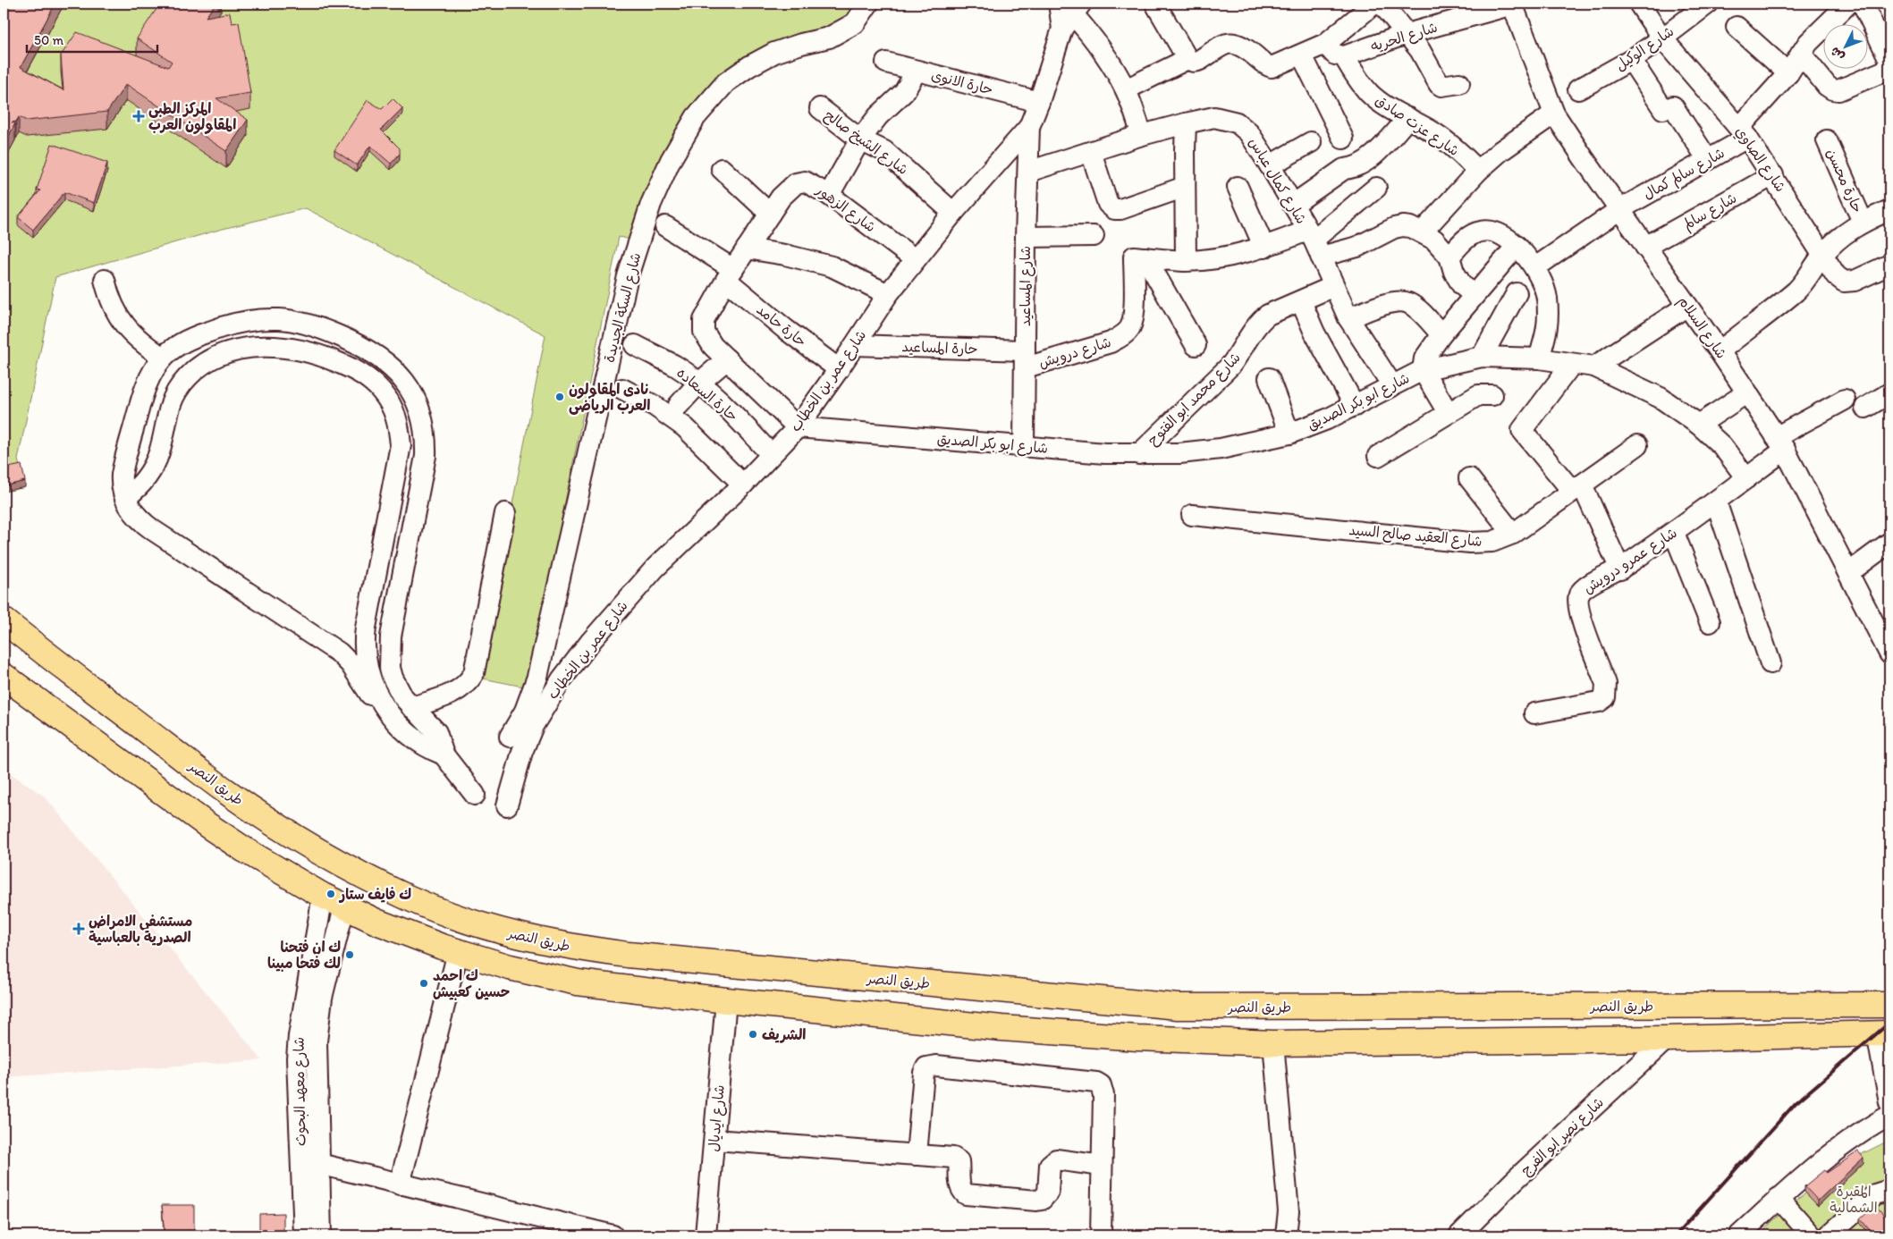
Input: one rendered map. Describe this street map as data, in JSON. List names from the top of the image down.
{
  "streets": {
    "highway": ["طريق النصر"],
    "street": [
      "شارع الحريه",
      "شارع الوكيل",
      "حارة الانوى",
      "شارع عزت صادق",
      "شارع الشيخ صالح",
      "شارع الصاوي",
      "شارع سالم كمال",
      "شارع كمال عباس",
      "حارة محسن",
      "شارع الزهور",
      "شارع سالم",
      "شارع المساعيد",
      "شارع السكة الجديدة",
      "حارة حامد",
      "شارع السلام",
      "حارة المساعيد",
      "شارع درويش",
      "شارع عمر بن الخطاب",
      "حارة السعاده",
      "شارع محمد ابو الفتوح",
      "شارع ابو بكر الصديق",
      "شارع العقيد صالح السيد",
      "شارع عمرو درويش",
      "شارع معهد البحوث",
      "شارع ايديال",
      "شارع نصر ابو الفرج"
    ]
  },
  "crossings": [
    ["شارع الحريه", "شارع عزت صادق"],
    ["شارع الحريه", "شارع السلام"],
    ["شارع الوكيل", "شارع الصاوي"],
    ["حارة الانوى", "شارع عمر بن الخطاب"],
    ["شارع الشيخ صالح", "شارع عمر بن الخطاب"],
    ["شارع الصاوي", "شارع سالم كمال"],
    ["شارع الصاوي", "شارع سالم"],
    ["شارع سالم كمال", "شارع السلام"],
    ["شارع كمال عباس", "شارع المساعيد"],
    ["شارع كمال عباس", "شارع محمد ابو الفتوح"],
    ["شارع كمال عباس", "شارع ابو بكر الصديق"],
    ["شارع الزهور", "حارة حامد"],
    ["شارع الزهور", "شارع عمر بن الخطاب"],
    ["شارع الزهور", "شارع ابو بكر الصديق"],
    ["شارع سالم", "شارع السلام"],
    ["شارع المساعيد", "حارة المساعيد"],
    ["شارع المساعيد", "شارع درويش"],
    ["شارع المساعيد", "شارع عمر بن الخطاب"],
    ["شارع المساعيد", "شارع ابو بكر الصديق"],
    ["حارة حامد", "شارع عمر بن الخطاب"],
    ["شارع السلام", "شارع عمرو درويش"],
    ["حارة المساعيد", "شارع درويش"],
    ["حارة المساعيد", "شارع عمر بن الخطاب"],
    ["شارع عمر بن الخطاب", "حارة السعاده"],
    ["شارع عمر بن الخطاب", "شارع ابو بكر الصديق"],
    ["شارع محمد ابو الفتوح", "شارع ابو بكر الصديق"],
    ["شارع ابو بكر الصديق", "شارع عمرو درويش"]
  ],
  "parks": ["المقبرة الشمالية"],
  "places": {
    "health": ["المركز الطبى المقاولون العرب", "مستشفى الامراض الصدرية بالعباسية"],
    "other": [
      "نادى المقاولون العرب الرياضى",
      "ك فايف ستار",
      "ك ان فتحنا لك فتحا مبينا",
      "ك احمد حسين كعبيش",
      "الشريف"
    ]
  },
  "scale_bar": "50 m",
  "north": "bottom left"
}
